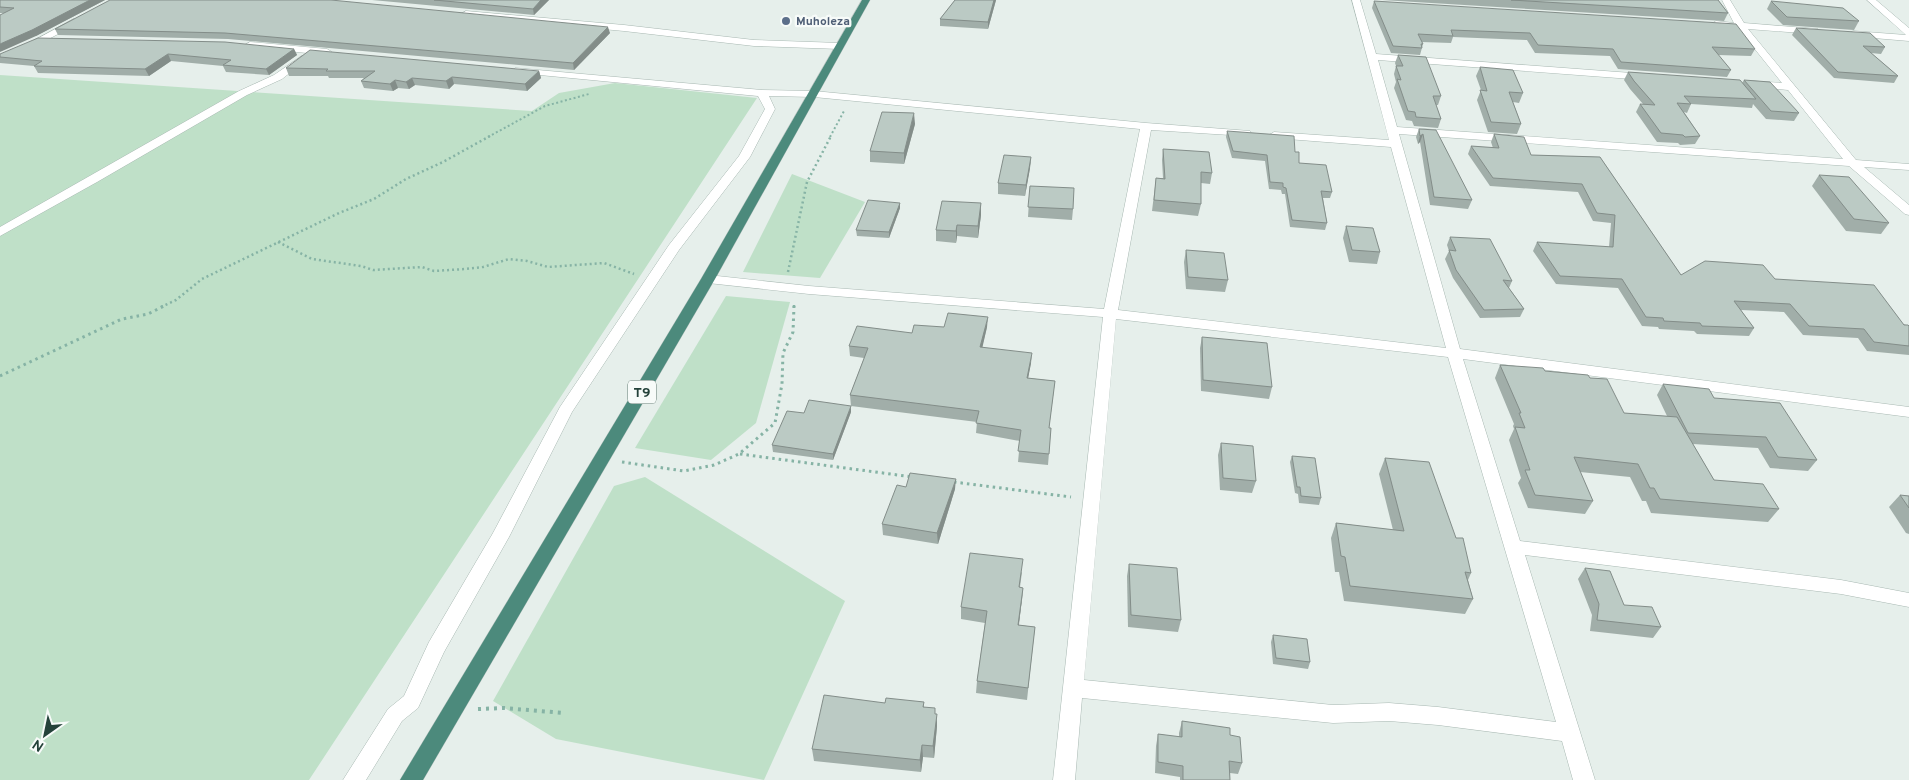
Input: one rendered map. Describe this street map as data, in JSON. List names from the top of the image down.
{
  "streets": {
    "highway": ["T9"]
  },
  "places": ["Muholeza"],
  "north": "bottom left"
}
